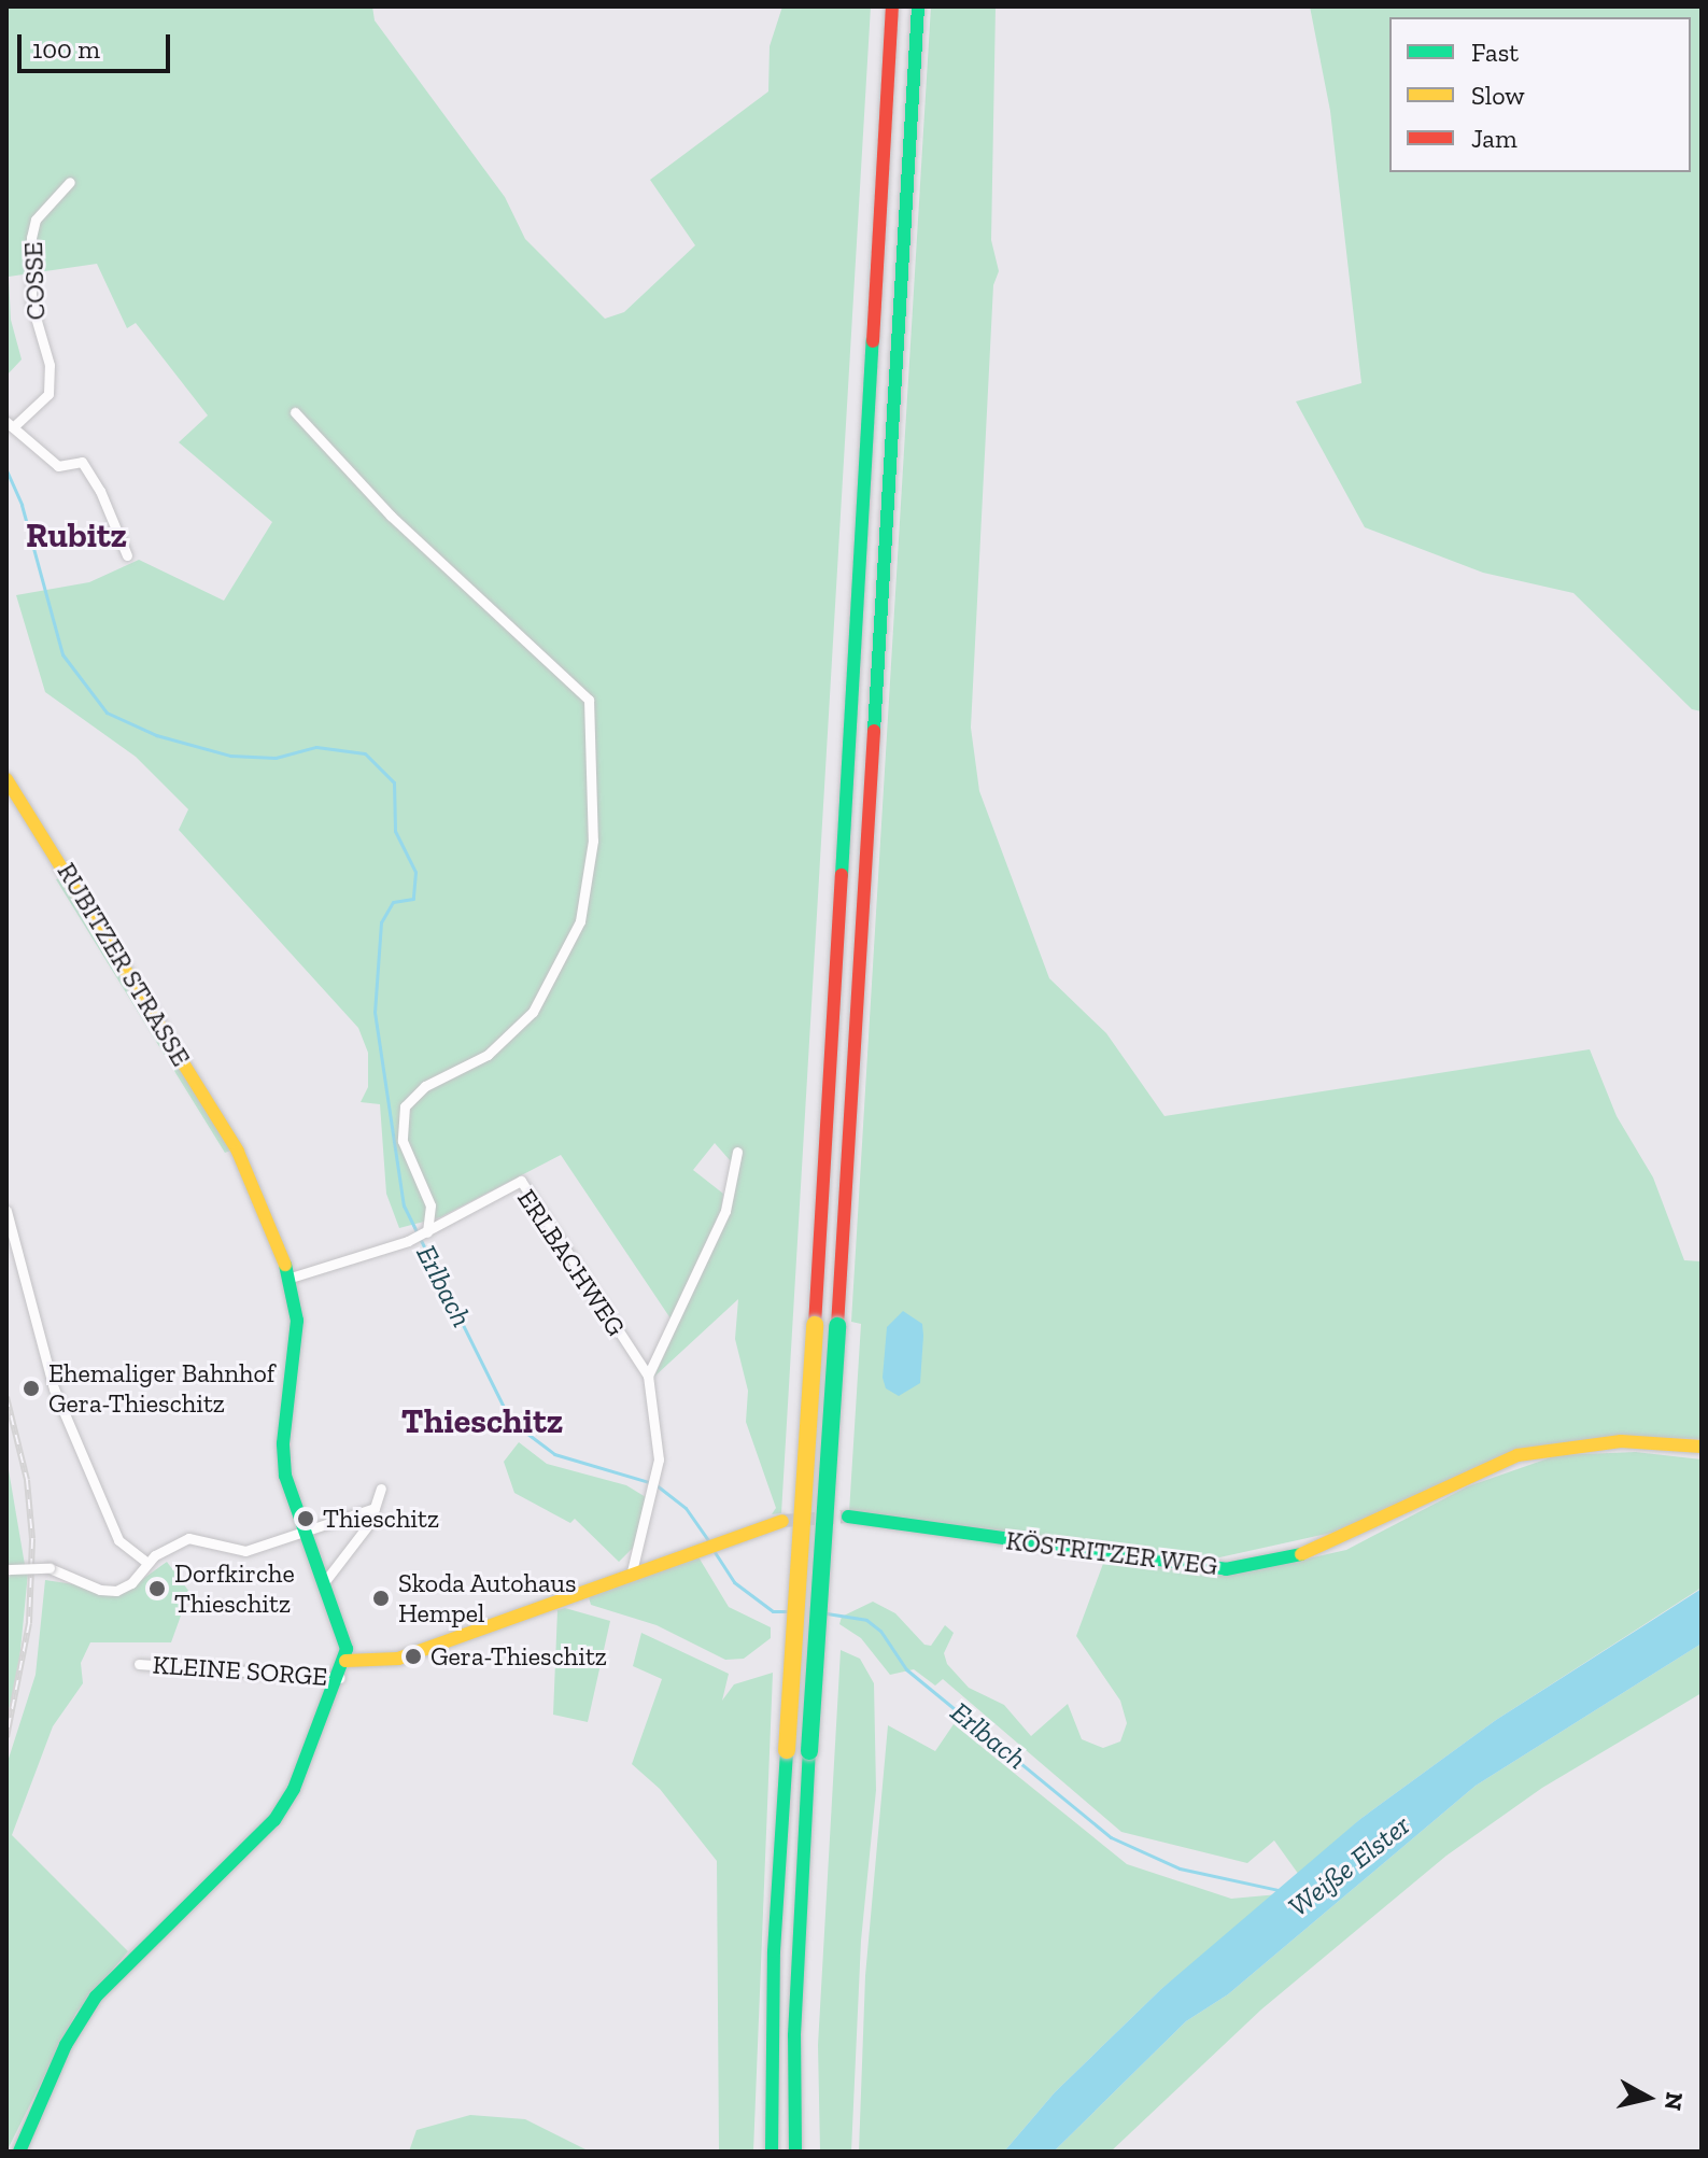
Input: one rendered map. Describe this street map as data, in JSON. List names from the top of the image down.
{
  "streets": {
    "main road": ["RUBITZER STRASSE", "KÖSTRITZER WEG"],
    "street": ["COSSE", "ERLBACHWEG", "KLEINE SORGE"]
  },
  "crossings": [
    ["RUBITZER STRASSE", "ERLBACHWEG"],
    ["RUBITZER STRASSE", "KLEINE SORGE"]
  ],
  "districts": ["Rubitz", "Thieschitz"],
  "water": ["Erlbach", "Weiße Elster"],
  "places": [
    "Ehemaliger Bahnhof Gera-Thieschitz",
    "Thieschitz",
    "Dorfkirche Thieschitz",
    "Skoda Autohaus Hempel",
    "Gera-Thieschitz"
  ],
  "legend": ["Fast", "Slow", "Jam"],
  "scale_bar": "100 m",
  "north": "right"
}
